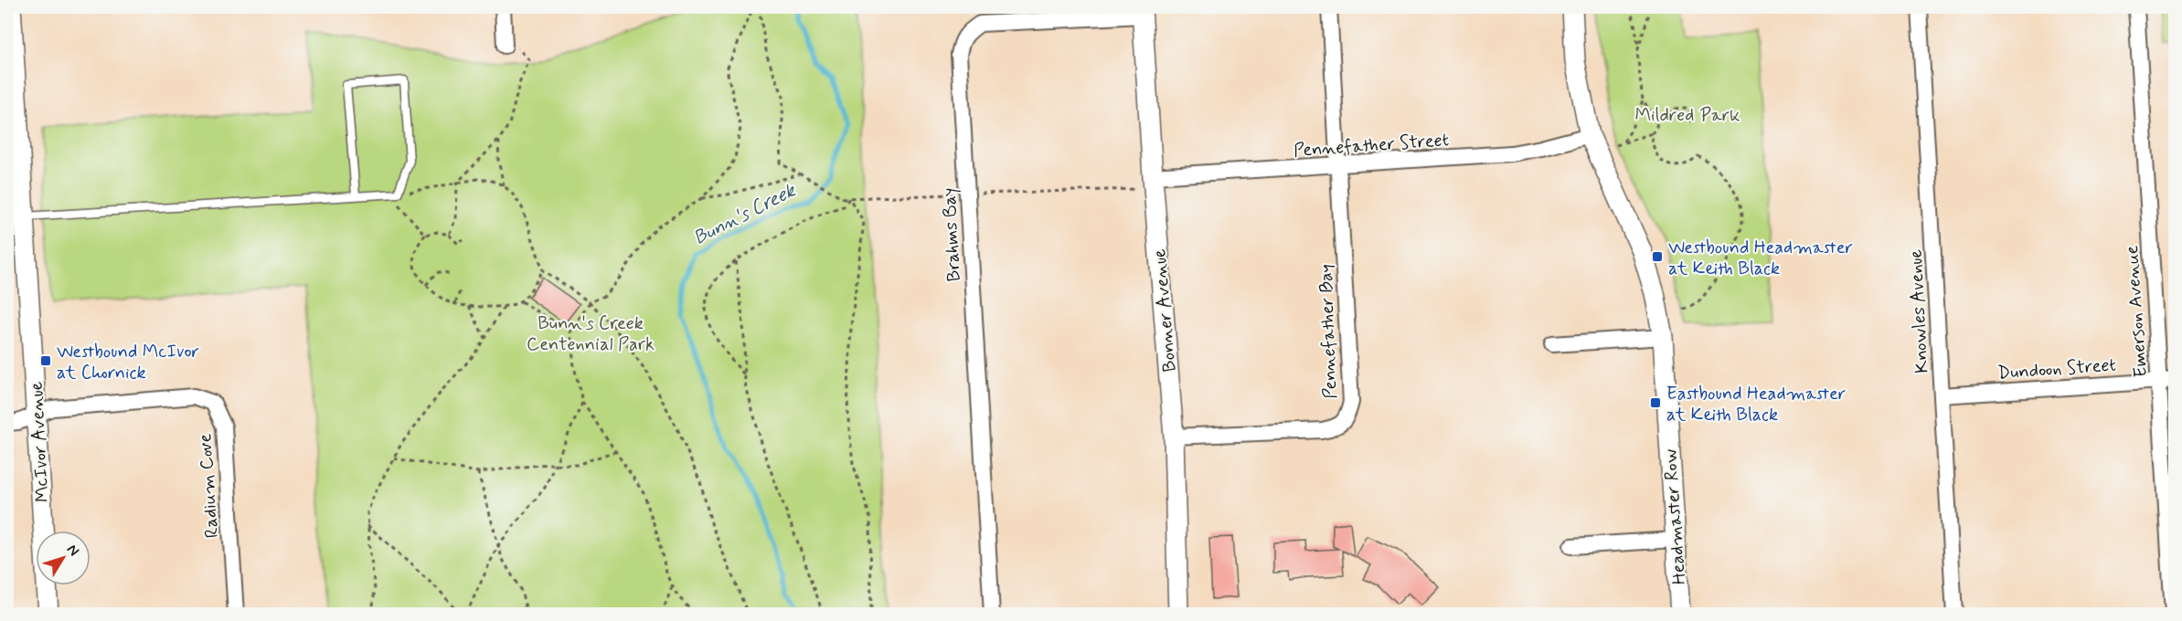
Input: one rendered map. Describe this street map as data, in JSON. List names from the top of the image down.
{
  "streets": {
    "street": [
      "Pennefather Street",
      "Brahms Bay",
      "Bonner Avenue",
      "Knowles Avenue",
      "Emerson Avenue",
      "Pennefather Bay",
      "Dundoon Street",
      "McIvor Avenue",
      "Radium Cove",
      "Headmaster Row"
    ]
  },
  "crossings": [
    ["Pennefather Street", "Bonner Avenue"],
    ["Pennefather Street", "Pennefather Bay"],
    ["Pennefather Street", "Headmaster Row"],
    ["Brahms Bay", "Bonner Avenue"],
    ["Bonner Avenue", "Pennefather Bay"],
    ["Knowles Avenue", "Dundoon Street"],
    ["Emerson Avenue", "Dundoon Street"],
    ["McIvor Avenue", "Radium Cove"]
  ],
  "water": ["Bunn's Creek"],
  "parks": ["Mildred Park", "Bunn's Creek Centennial Park"],
  "places": {
    "transit": ["Westbound Headmaster at Keith Black", "Westbound McIvor at Chornick", "Eastbound Headmaster at Keith Black"]
  },
  "north": "top right"
}
